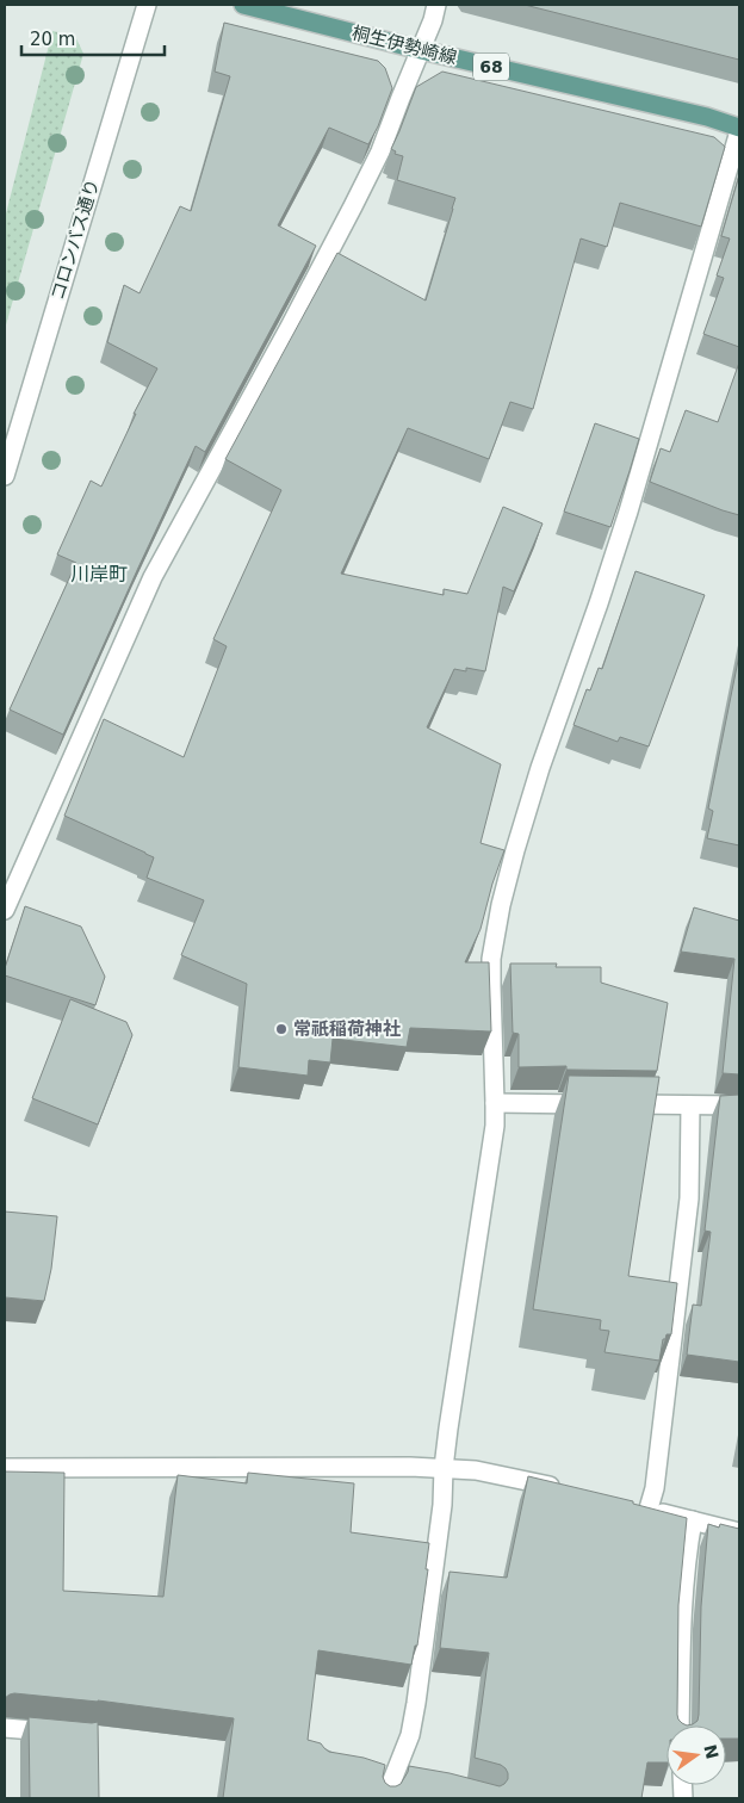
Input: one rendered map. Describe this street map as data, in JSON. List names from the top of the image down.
{
  "streets": {
    "main road": ["桐生伊勢崎線", "68"],
    "street": ["コロンバス通り"]
  },
  "districts": ["川岸町"],
  "places": ["常祇稲荷神社"],
  "scale_bar": "20 m",
  "north": "right"
}
